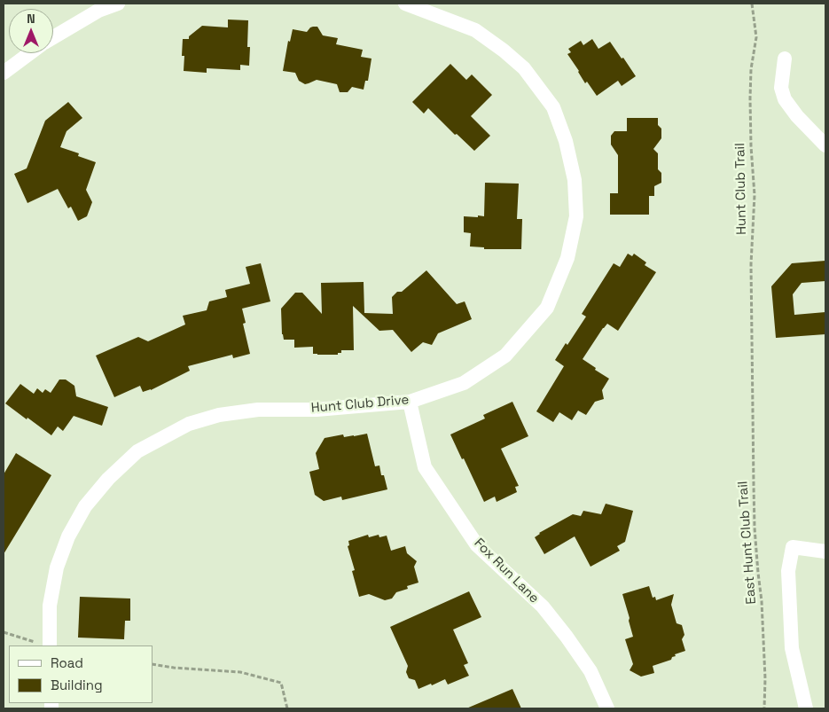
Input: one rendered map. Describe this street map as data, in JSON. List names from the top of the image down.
{
  "streets": {
    "street": ["Hunt Club Drive", "Fox Run Lane"],
    "path": ["Hunt Club Trail", "East Hunt Club Trail"]
  },
  "crossings": [
    ["Hunt Club Trail", "East Hunt Club Trail"],
    ["Hunt Club Drive", "Fox Run Lane"]
  ],
  "legend": ["Road", "Building"],
  "north": "top"
}
